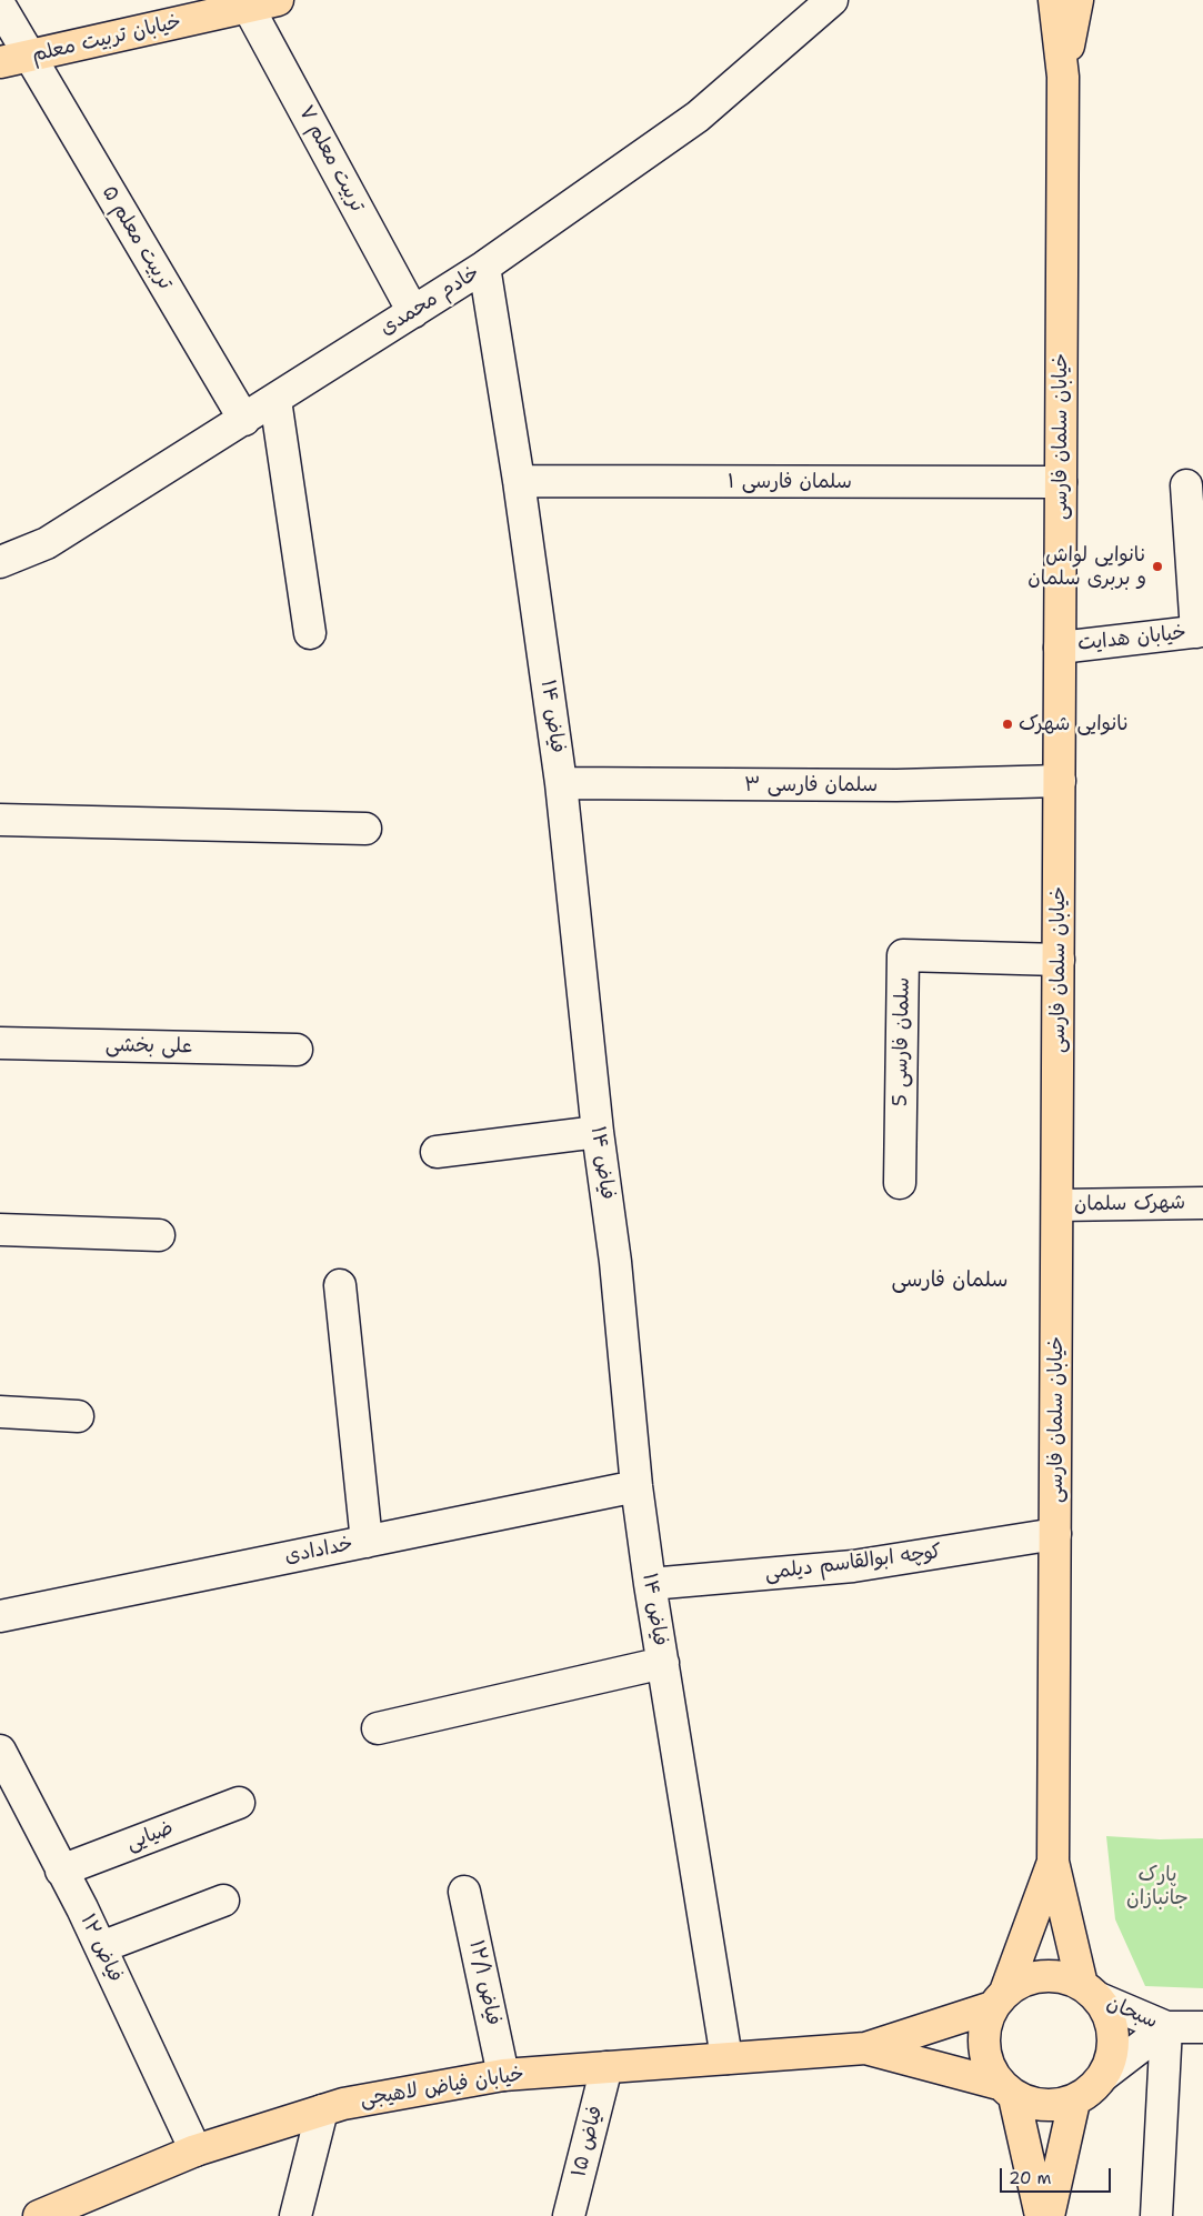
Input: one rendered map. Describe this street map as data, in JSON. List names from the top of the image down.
{
  "streets": {
    "main road": ["خیابان تربیت معلم", "خیابان سلمان فارسی", "خیابان فیاض لاهیجی"],
    "street": [
      "تربیت معلم ۷",
      "تربیت معلم ۵",
      "خادم محمدی",
      "سلمان فارسی ۱",
      "خیابان هدایت",
      "فیاض ۱۴",
      "سلمان فارسی ۳",
      "سلمان فارسی 5",
      "علی بخشی",
      "شهرک سلمان",
      "خدادادی",
      "کوچه ابوالقاسم دیلمی",
      "ضیایی",
      "فیاض ۱۲",
      "فیاض ۱۲/۱",
      "سبحان",
      "فیاض ۱۵"
    ]
  },
  "crossings": [
    ["خیابان تربیت معلم", "تربیت معلم ۷"],
    ["خیابان تربیت معلم", "تربیت معلم ۵"],
    ["تربیت معلم ۷", "خادم محمدی"],
    ["تربیت معلم ۵", "خادم محمدی"],
    ["خادم محمدی", "فیاض ۱۴"],
    ["خیابان سلمان فارسی", "سلمان فارسی ۱"],
    ["خیابان سلمان فارسی", "خیابان هدایت"],
    ["خیابان سلمان فارسی", "سلمان فارسی ۳"],
    ["خیابان سلمان فارسی", "سلمان فارسی 5"],
    ["خیابان سلمان فارسی", "شهرک سلمان"],
    ["خیابان سلمان فارسی", "کوچه ابوالقاسم دیلمی"],
    ["سلمان فارسی ۱", "فیاض ۱۴"],
    ["فیاض ۱۴", "سلمان فارسی ۳"],
    ["فیاض ۱۴", "خدادادی"],
    ["فیاض ۱۴", "کوچه ابوالقاسم دیلمی"],
    ["فیاض ۱۴", "خیابان فیاض لاهیجی"],
    ["ضیایی", "فیاض ۱۲"],
    ["فیاض ۱۲", "خیابان فیاض لاهیجی"],
    ["فیاض ۱۲/۱", "خیابان فیاض لاهیجی"],
    ["خیابان فیاض لاهیجی", "فیاض ۱۵"]
  ],
  "districts": ["سلمان فارسی"],
  "parks": ["پارک جانبازان"],
  "places": ["نانوایی لواش و بربری سلمان", "نانوایی شهرک"],
  "scale_bar": "20 m"
}
